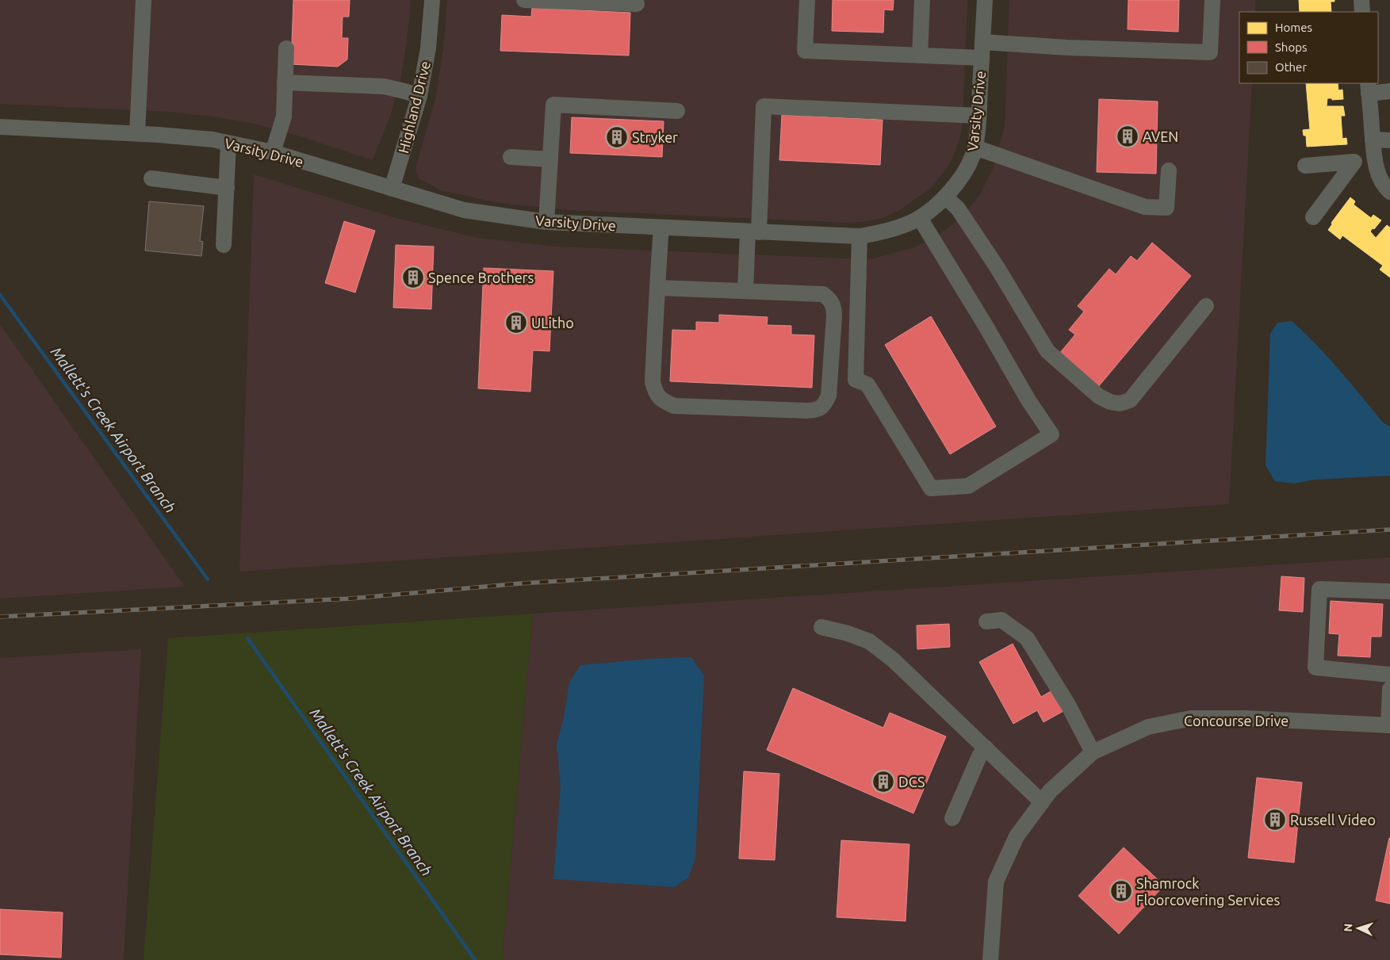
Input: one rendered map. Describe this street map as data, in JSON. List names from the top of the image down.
{
  "streets": {
    "street": ["Highland Drive", "Varsity Drive", "Concourse Drive"]
  },
  "crossings": [
    ["Highland Drive", "Varsity Drive"]
  ],
  "water": ["Mallett's Creek Airport Branch"],
  "places": {
    "building": [
      "AVEN",
      "Stryker",
      "Spence Brothers",
      "ULitho",
      "DCS",
      "Russell Video",
      "Shamrock Floorcovering Services"
    ]
  },
  "legend": ["Homes", "Shops", "Other"],
  "north": "left"
}
